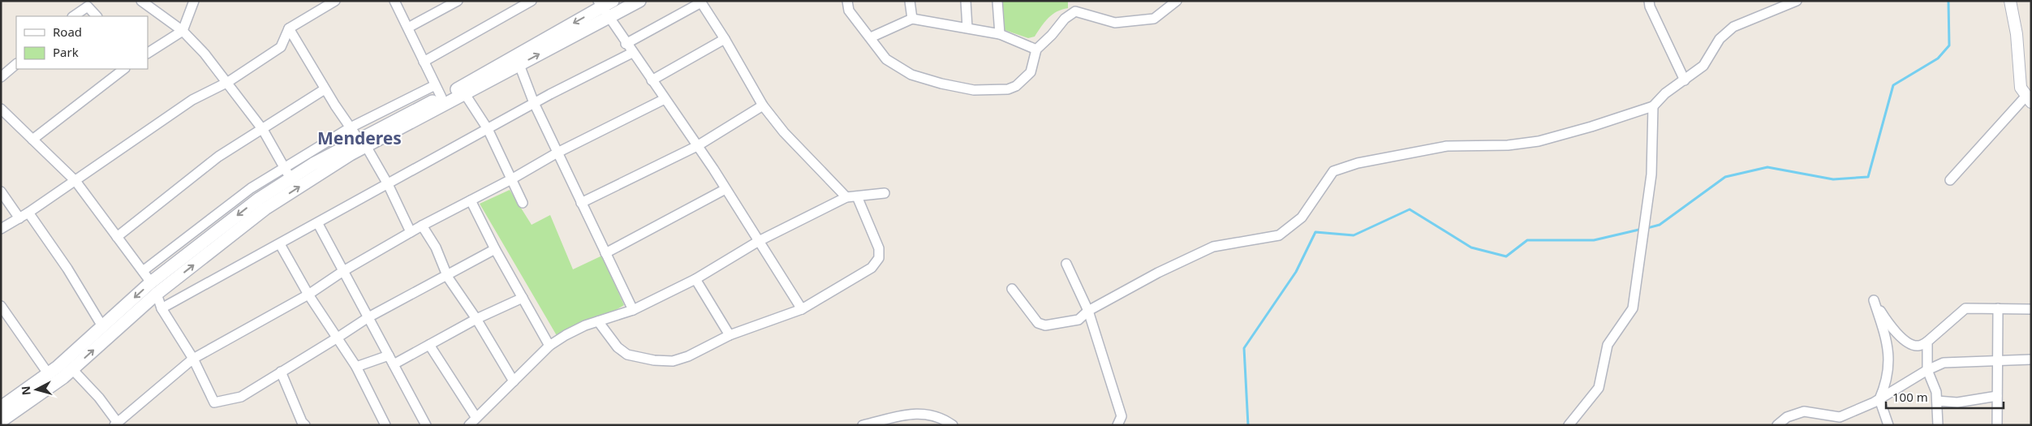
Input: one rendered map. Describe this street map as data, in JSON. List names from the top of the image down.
{
  "districts": ["Menderes"],
  "legend": ["Road", "Park"],
  "scale_bar": "100 m",
  "north": "left"
}
